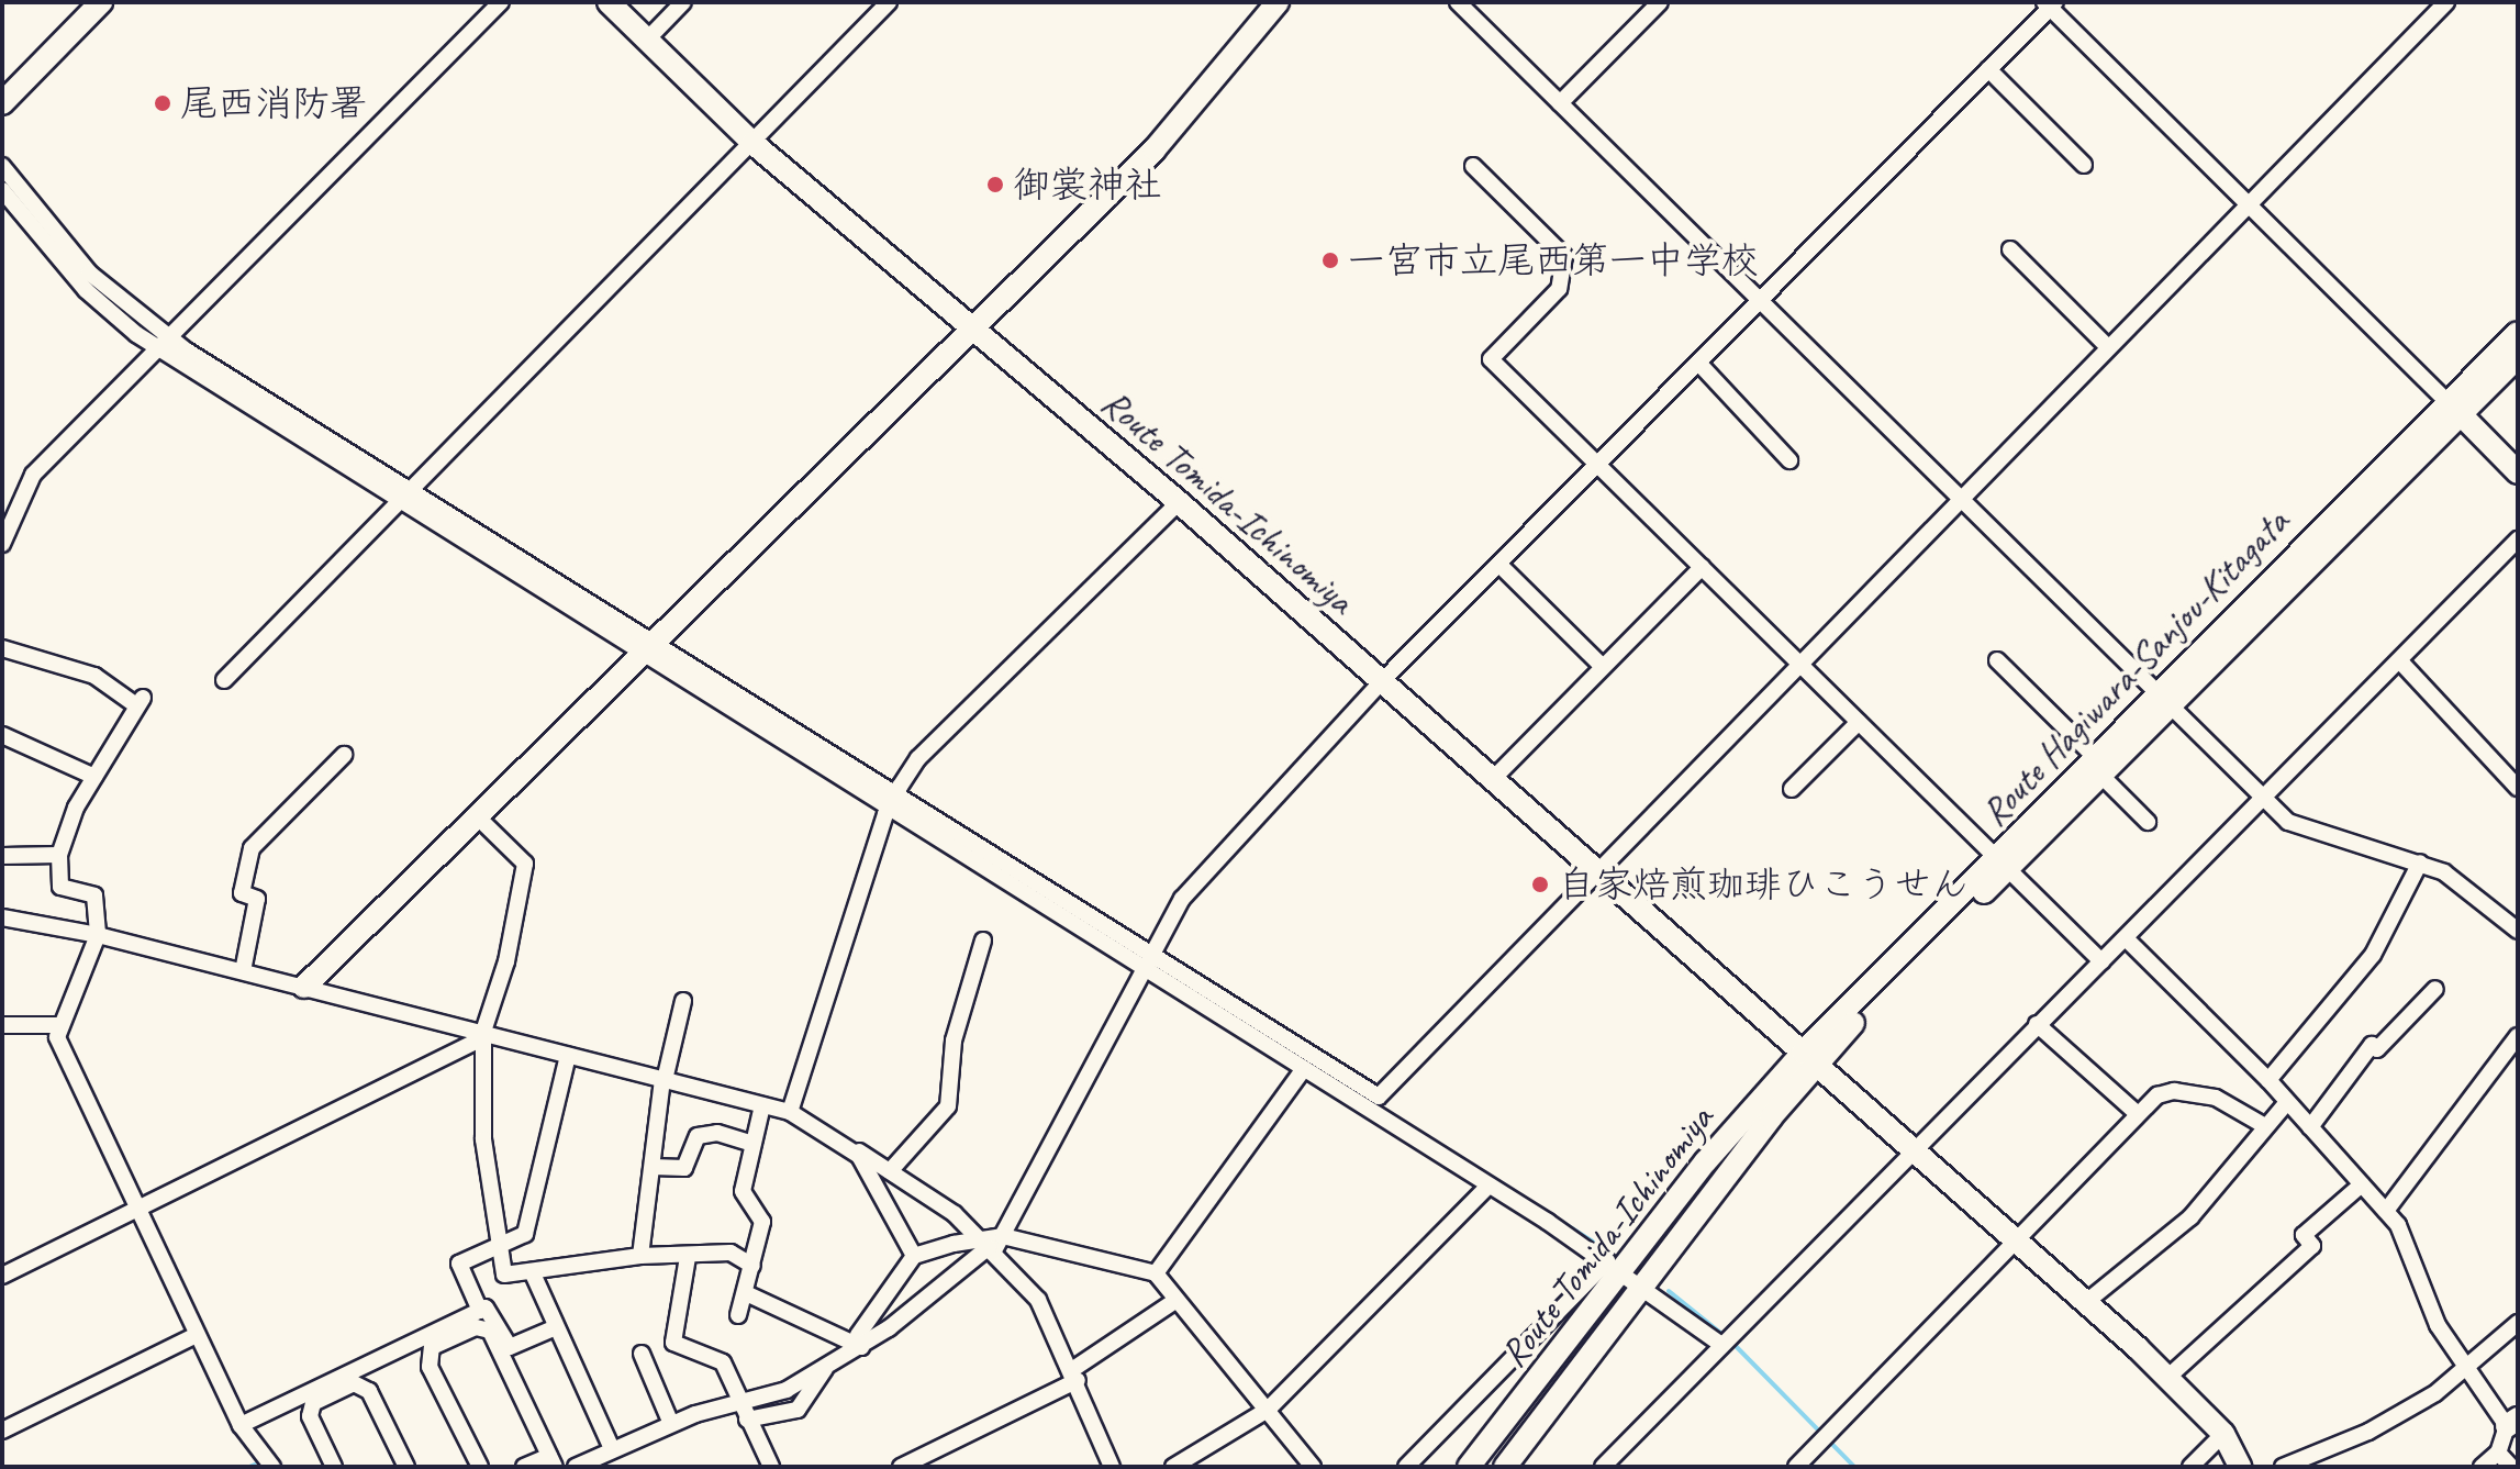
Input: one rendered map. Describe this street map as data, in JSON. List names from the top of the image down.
{
  "streets": {
    "main road": ["Route Tomida-Ichinomiya", "Route Hagiwara-Sanjou-Kitagata"]
  },
  "crossings": [
    ["Route Tomida-Ichinomiya", "Route Hagiwara-Sanjou-Kitagata"]
  ],
  "places": [
    "尾西消防署",
    "御裳神社",
    "一宮市立尾西第一中学校",
    "自家焙煎珈琲ひこうせん"
  ]
}
